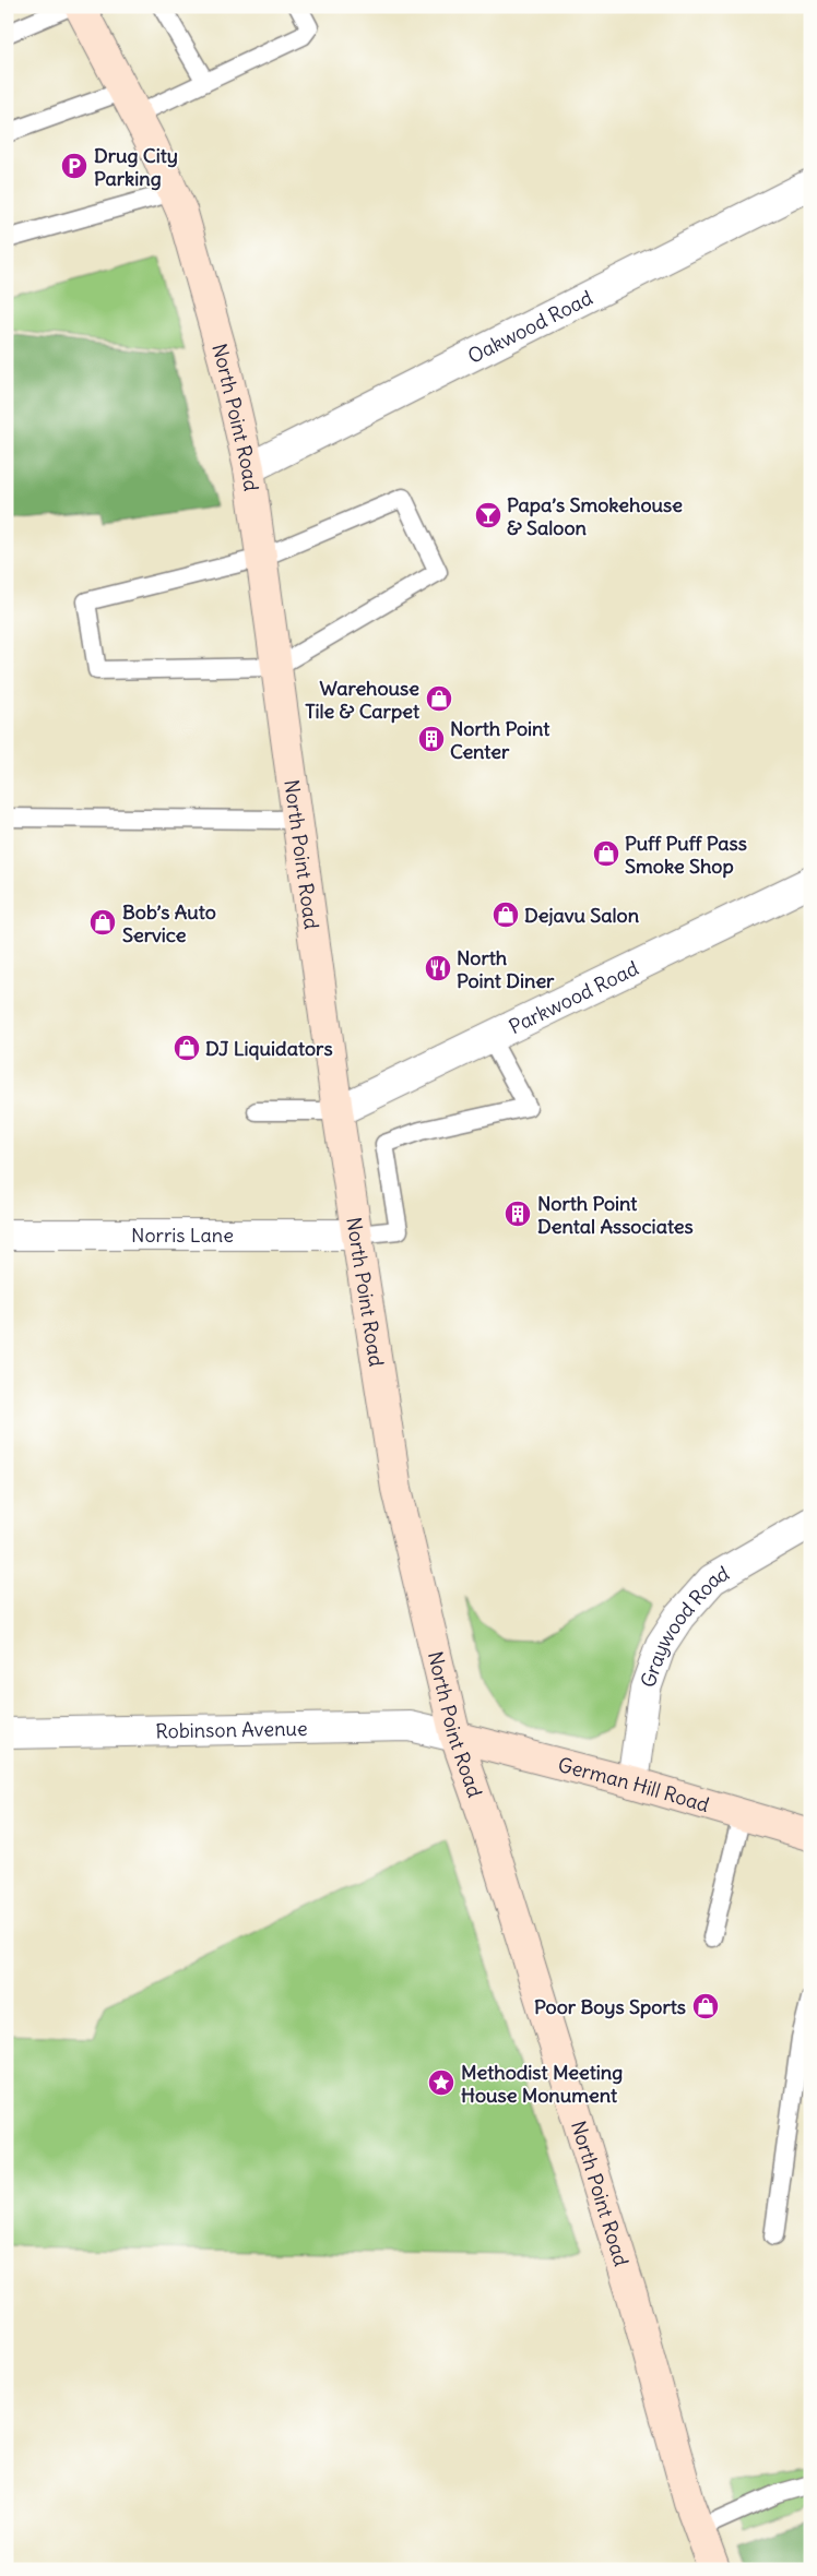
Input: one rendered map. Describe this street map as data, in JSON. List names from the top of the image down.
{
  "streets": {
    "street": [
      "Oakwood Road",
      "North Point Road",
      "Parkwood Road",
      "Norris Lane",
      "Graywood Road",
      "Robinson Avenue",
      "German Hill Road"
    ]
  },
  "crossings": [
    ["Oakwood Road", "North Point Road"],
    ["North Point Road", "Parkwood Road"],
    ["North Point Road", "Norris Lane"],
    ["North Point Road", "Robinson Avenue"],
    ["North Point Road", "German Hill Road"],
    ["Graywood Road", "German Hill Road"],
    ["Robinson Avenue", "German Hill Road"]
  ],
  "places": {
    "parking": ["Drug City Parking"],
    "bar": ["Papa’s Smokehouse & Saloon"],
    "shop": [
      "Warehouse Tile & Carpet",
      "Puff Puff Pass Smoke Shop",
      "Dejavu Salon",
      "Bob’s Auto Service",
      "DJ Liquidators",
      "Poor Boys Sports"
    ],
    "building": ["North Point Center", "North Point Dental Associates"],
    "restaurant": ["North Point Diner"],
    "place": ["Methodist Meeting House Monument"]
  }
}
